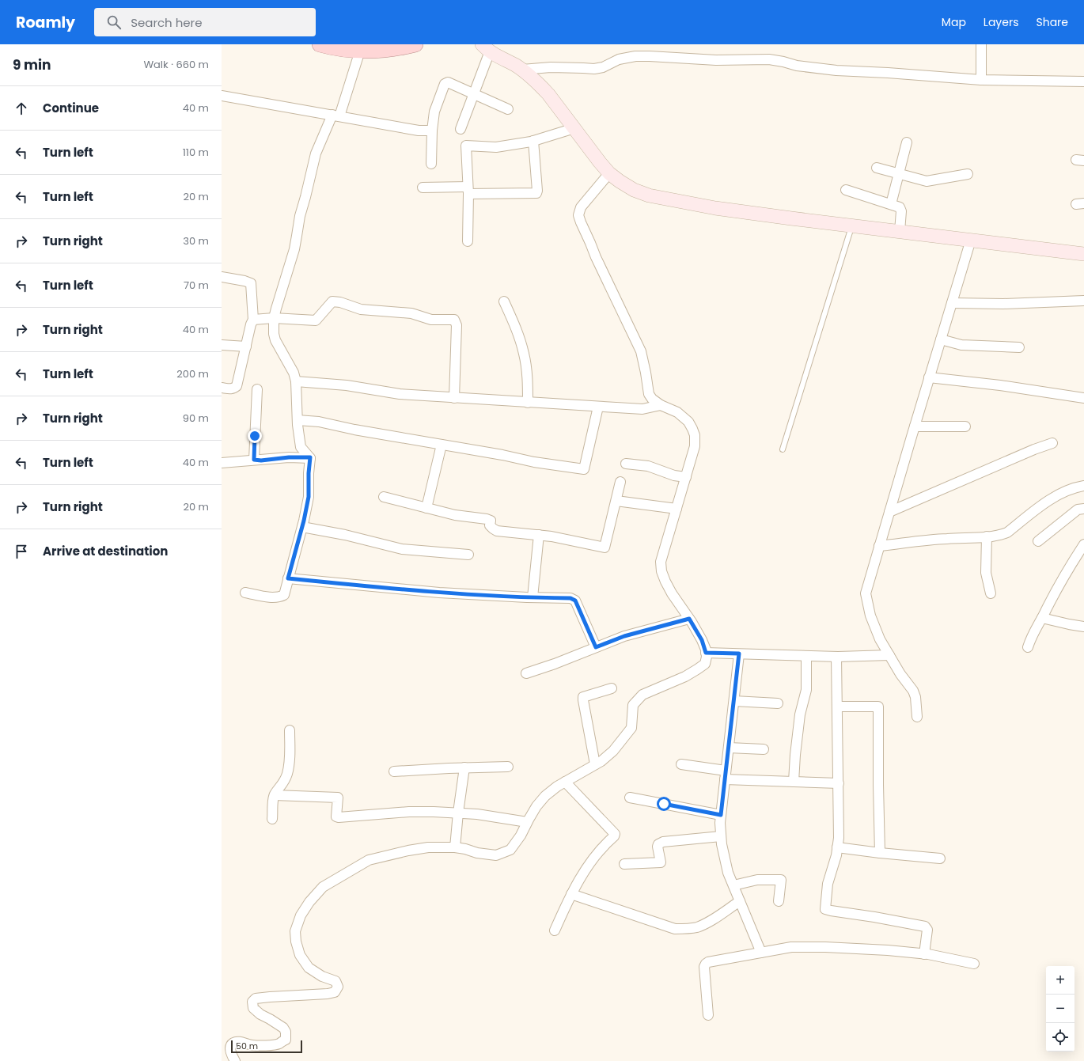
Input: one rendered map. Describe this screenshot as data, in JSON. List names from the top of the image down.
{
  "scale_bar": "50 m",
  "page": {
    "header": "Roamly",
    "search": "Search here",
    "nav": ["Map", "Layers", "Share"],
    "heading": ["9 min", "Walk · 660 m"],
    "list": [
      ["Continue", "40 m"],
      ["Turn left", "110 m"],
      ["Turn left", "20 m"],
      ["Turn right", "30 m"],
      ["Turn left", "70 m"],
      ["Turn right", "40 m"],
      ["Turn left", "200 m"],
      ["Turn right", "90 m"],
      ["Turn left", "40 m"],
      ["Turn right", "20 m"],
      "Arrive at destination"
    ],
    "map_buttons": ["+", "−"],
    "scale": "50 m"
  }
}
